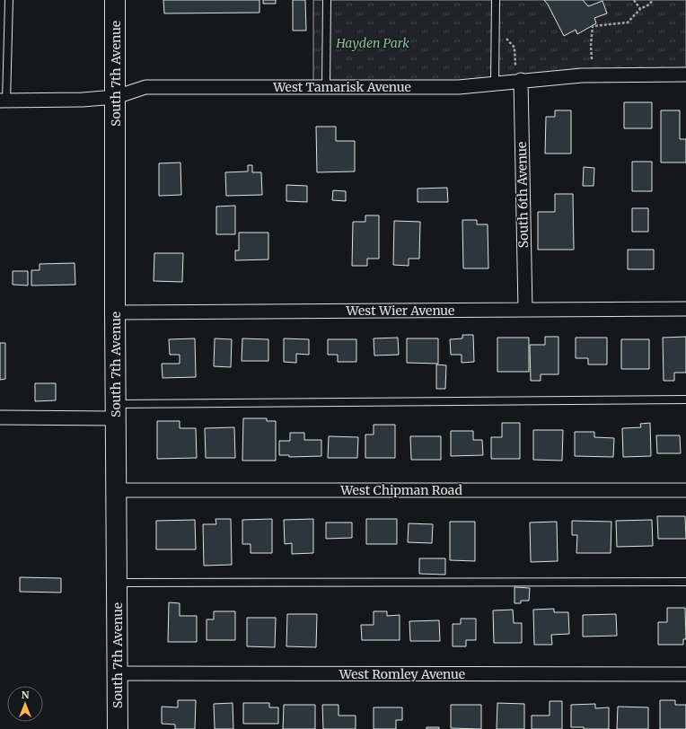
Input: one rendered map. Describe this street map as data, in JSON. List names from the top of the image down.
{
  "streets": {
    "main road": ["South 7th Avenue"],
    "street": [
      "West Tamarisk Avenue",
      "South 6th Avenue",
      "West Wier Avenue",
      "West Chipman Road",
      "West Romley Avenue"
    ]
  },
  "crossings": [
    ["South 7th Avenue", "West Tamarisk Avenue"],
    ["South 7th Avenue", "West Wier Avenue"],
    ["South 7th Avenue", "West Chipman Road"],
    ["South 7th Avenue", "West Romley Avenue"],
    ["West Tamarisk Avenue", "South 6th Avenue"],
    ["South 6th Avenue", "West Wier Avenue"]
  ],
  "parks": ["Hayden Park"],
  "north": "top"
}
